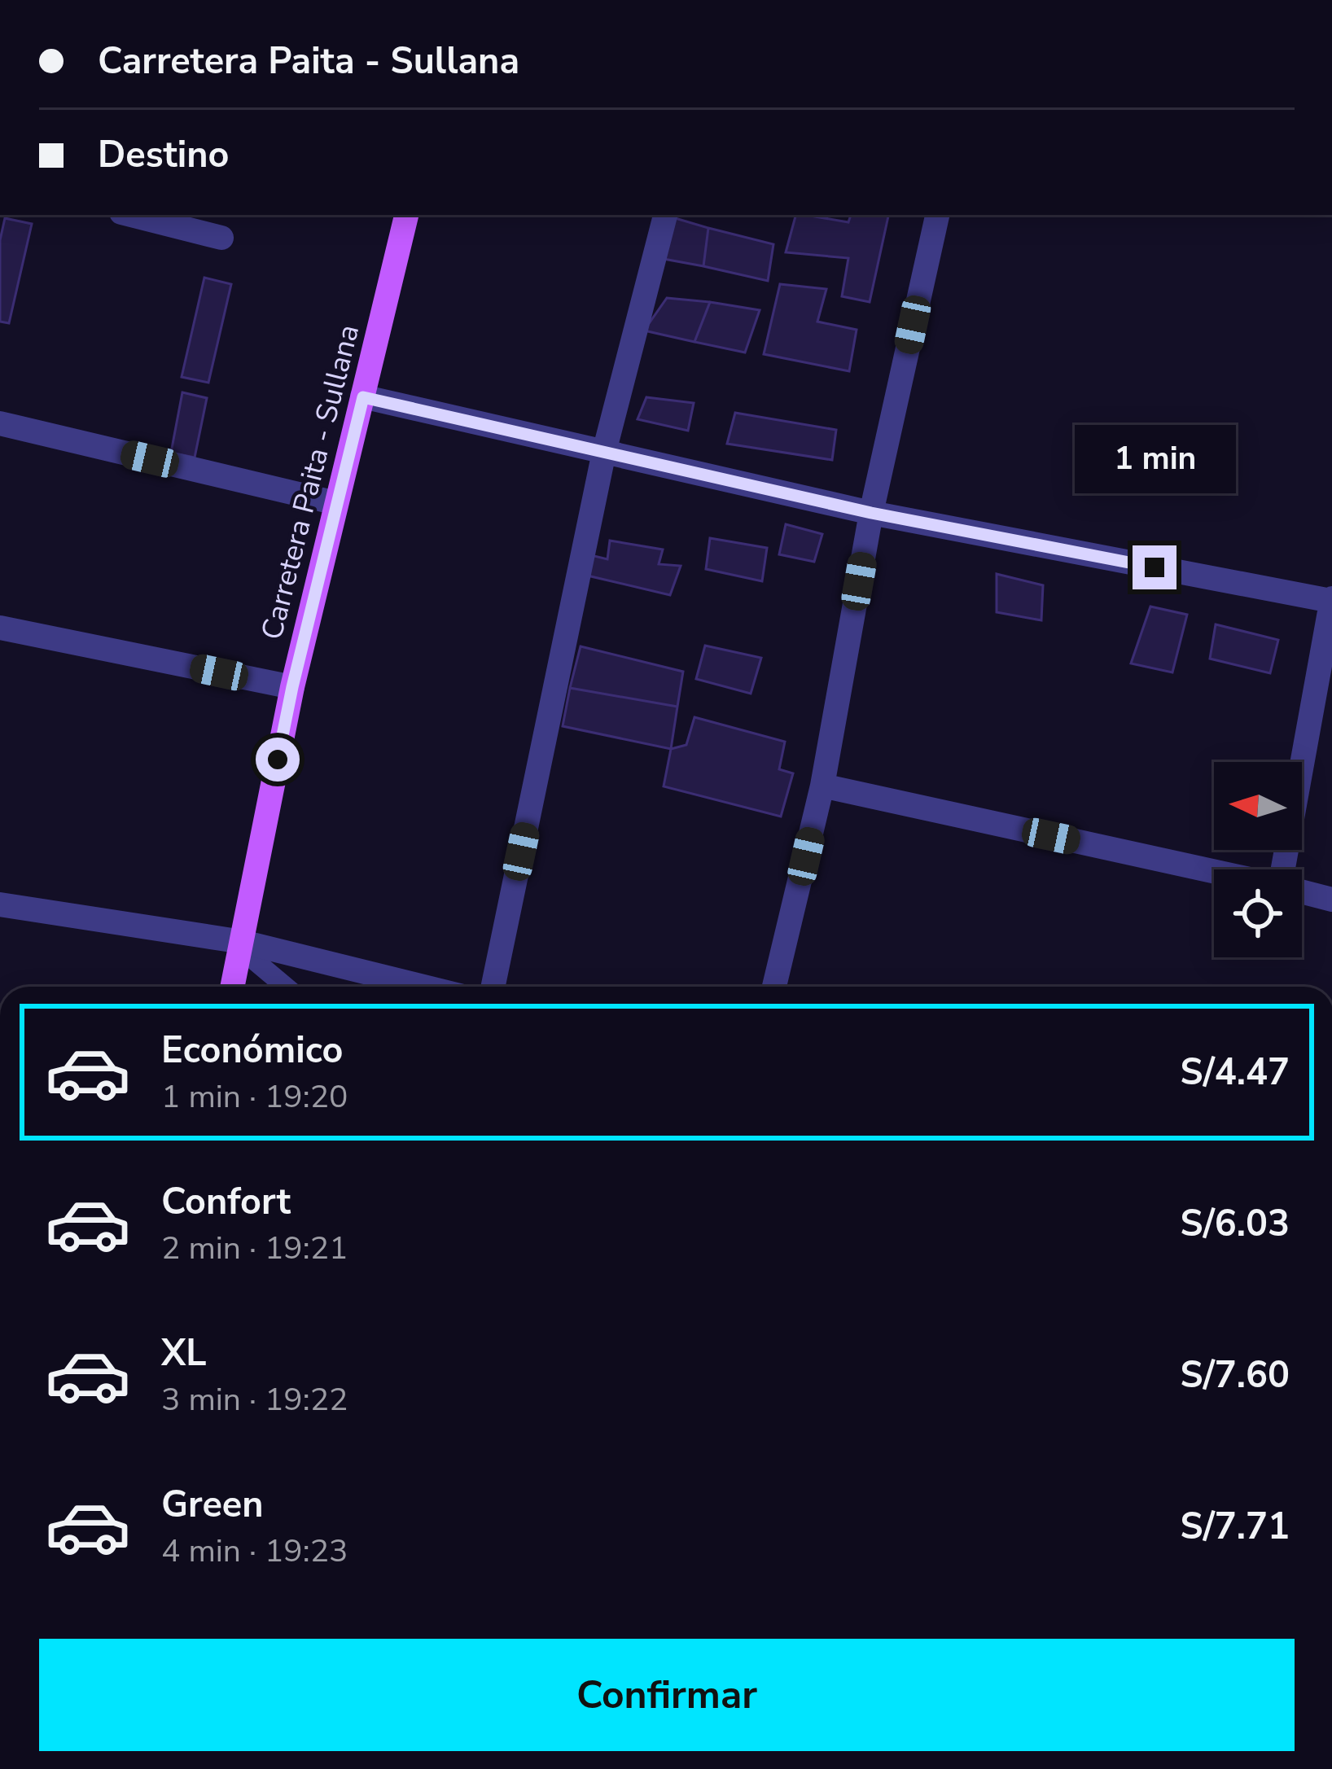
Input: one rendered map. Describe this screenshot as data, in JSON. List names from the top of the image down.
{
  "streets": {
    "main road": ["Carretera Paita - Sullana"]
  },
  "north": "left",
  "page": {
    "banner": ["Carretera Paita - Sullana", "Destino"],
    "bubble": "1 min",
    "list": [
      {
        "name": "Económico",
        "note": "1 min · 19:20",
        "value": "S/4.47"
      },
      {
        "name": "Confort",
        "note": "2 min · 19:21",
        "value": "S/6.03"
      },
      {
        "name": "XL",
        "note": "3 min · 19:22",
        "value": "S/7.60"
      },
      {
        "name": "Green",
        "note": "4 min · 19:23",
        "value": "S/7.71"
      }
    ],
    "buttons": "Confirmar"
  }
}
